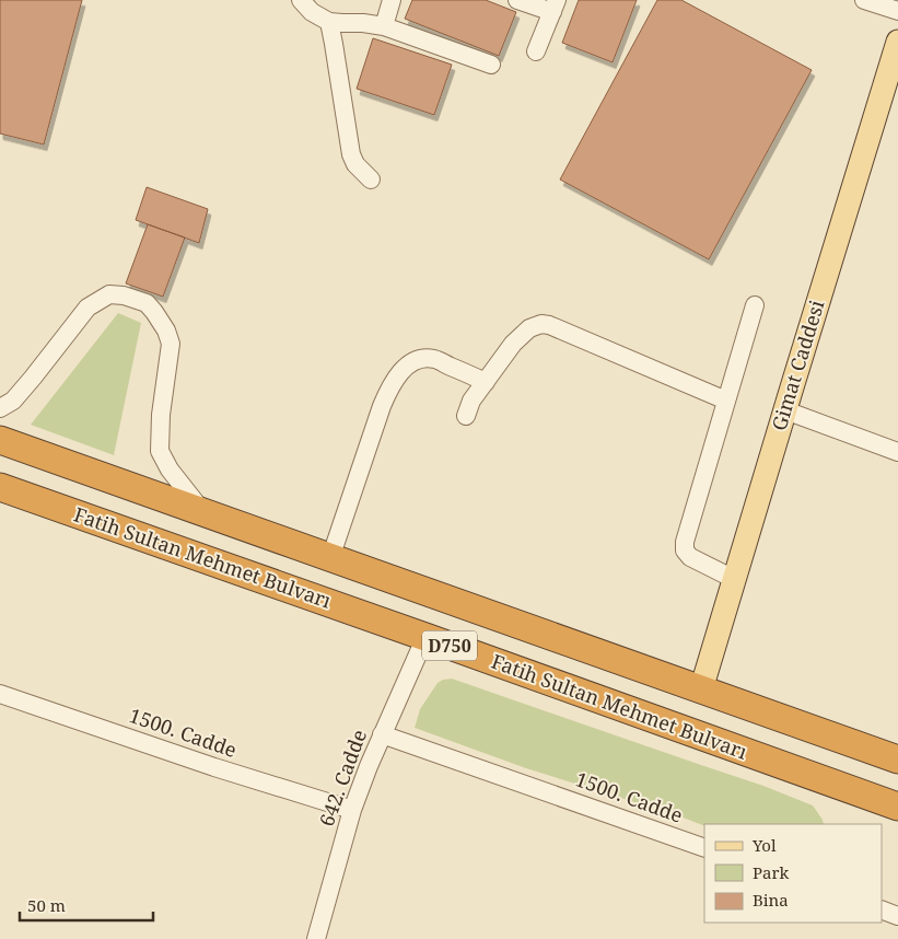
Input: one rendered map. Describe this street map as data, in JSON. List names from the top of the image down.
{
  "streets": {
    "highway": ["Fatih Sultan Mehmet Bulvarı", "D750"],
    "main road": ["Gimat Caddesi"],
    "street": ["1500. Cadde", "642. Cadde"]
  },
  "crossings": [
    ["Gimat Caddesi", "D750"],
    ["Fatih Sultan Mehmet Bulvarı", "642. Cadde"],
    ["1500. Cadde", "642. Cadde"]
  ],
  "legend": ["Yol", "Park", "Bina"],
  "scale_bar": "50 m"
}
